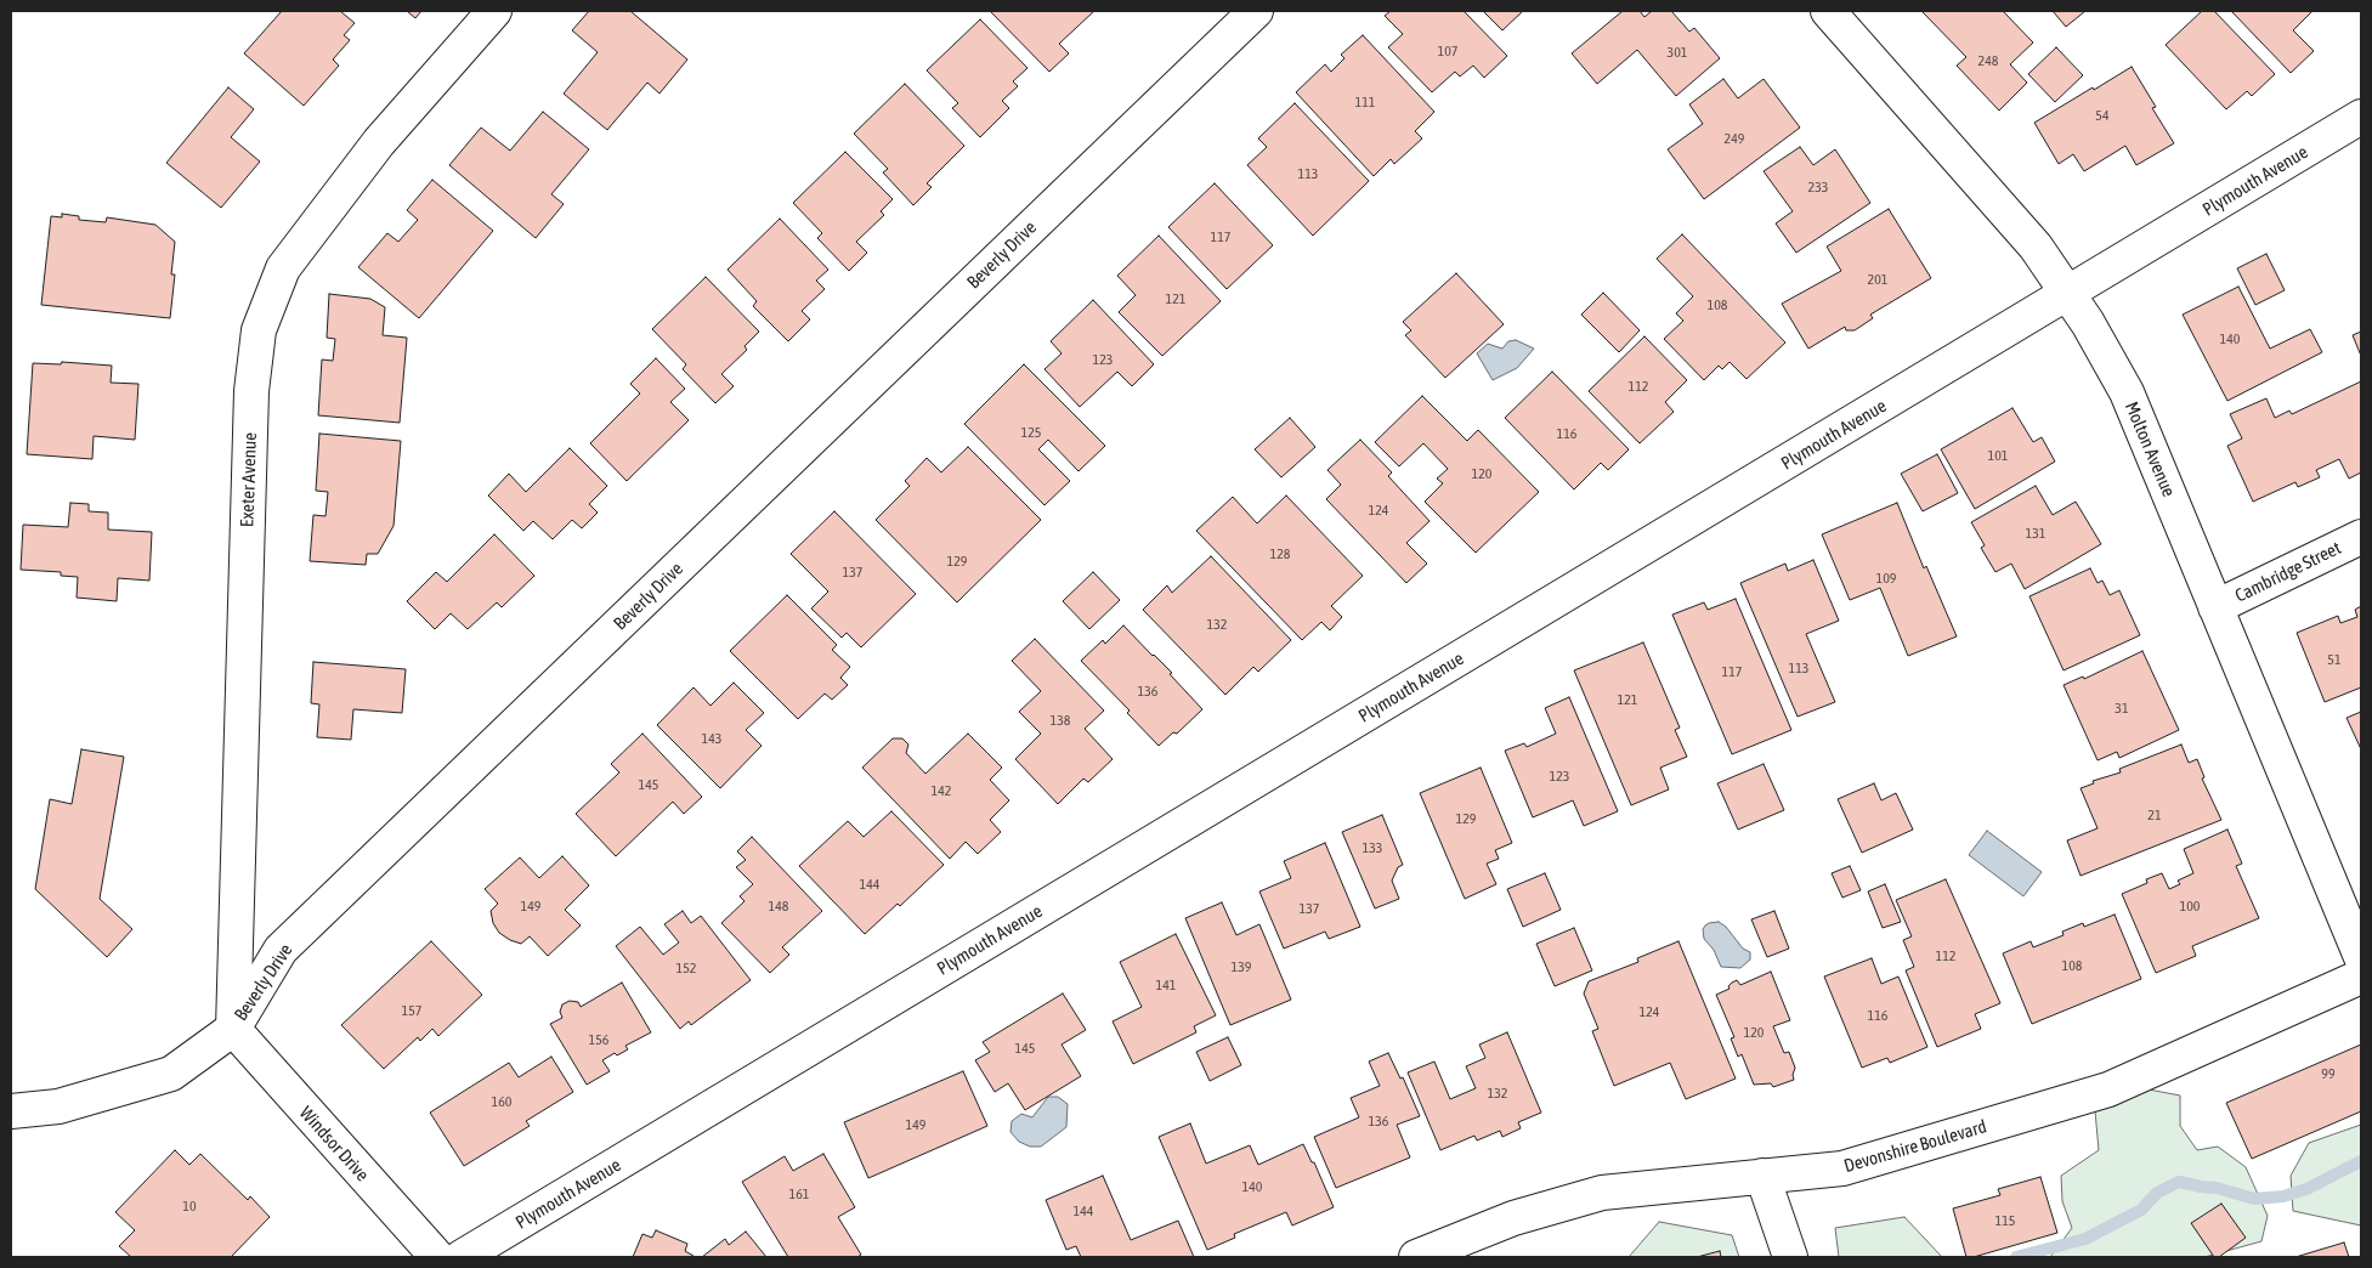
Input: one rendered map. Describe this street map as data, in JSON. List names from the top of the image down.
{
  "streets": {
    "street": [
      "Plymouth Avenue",
      "Beverly Drive",
      "Molton Avenue",
      "Exeter Avenue",
      "Cambridge Street",
      "Windsor Drive",
      "Devonshire Boulevard"
    ]
  },
  "crossings": [
    ["Plymouth Avenue", "Molton Avenue"],
    ["Beverly Drive", "Exeter Avenue"],
    ["Beverly Drive", "Windsor Drive"],
    ["Molton Avenue", "Cambridge Street"],
    ["Exeter Avenue", "Windsor Drive"]
  ],
  "house_numbers": [
    "107",
    "301",
    "248",
    "111",
    "54",
    "249",
    "113",
    "233",
    "117",
    "201",
    "121",
    "108",
    "140",
    "123",
    "112",
    "125",
    "116",
    "101",
    "120",
    "124",
    "131",
    "128",
    "129",
    "137",
    "109",
    "132",
    "51",
    "113",
    "117",
    "136",
    "121",
    "31",
    "138",
    "143",
    "123",
    "145",
    "142",
    "21",
    "129",
    "133",
    "144",
    "149",
    "148",
    "100",
    "137",
    "112",
    "108",
    "139",
    "152",
    "141",
    "157",
    "124",
    "116",
    "120",
    "156",
    "145",
    "99",
    "132",
    "160",
    "136",
    "149",
    "140",
    "161",
    "10",
    "144",
    "115"
  ]
}
